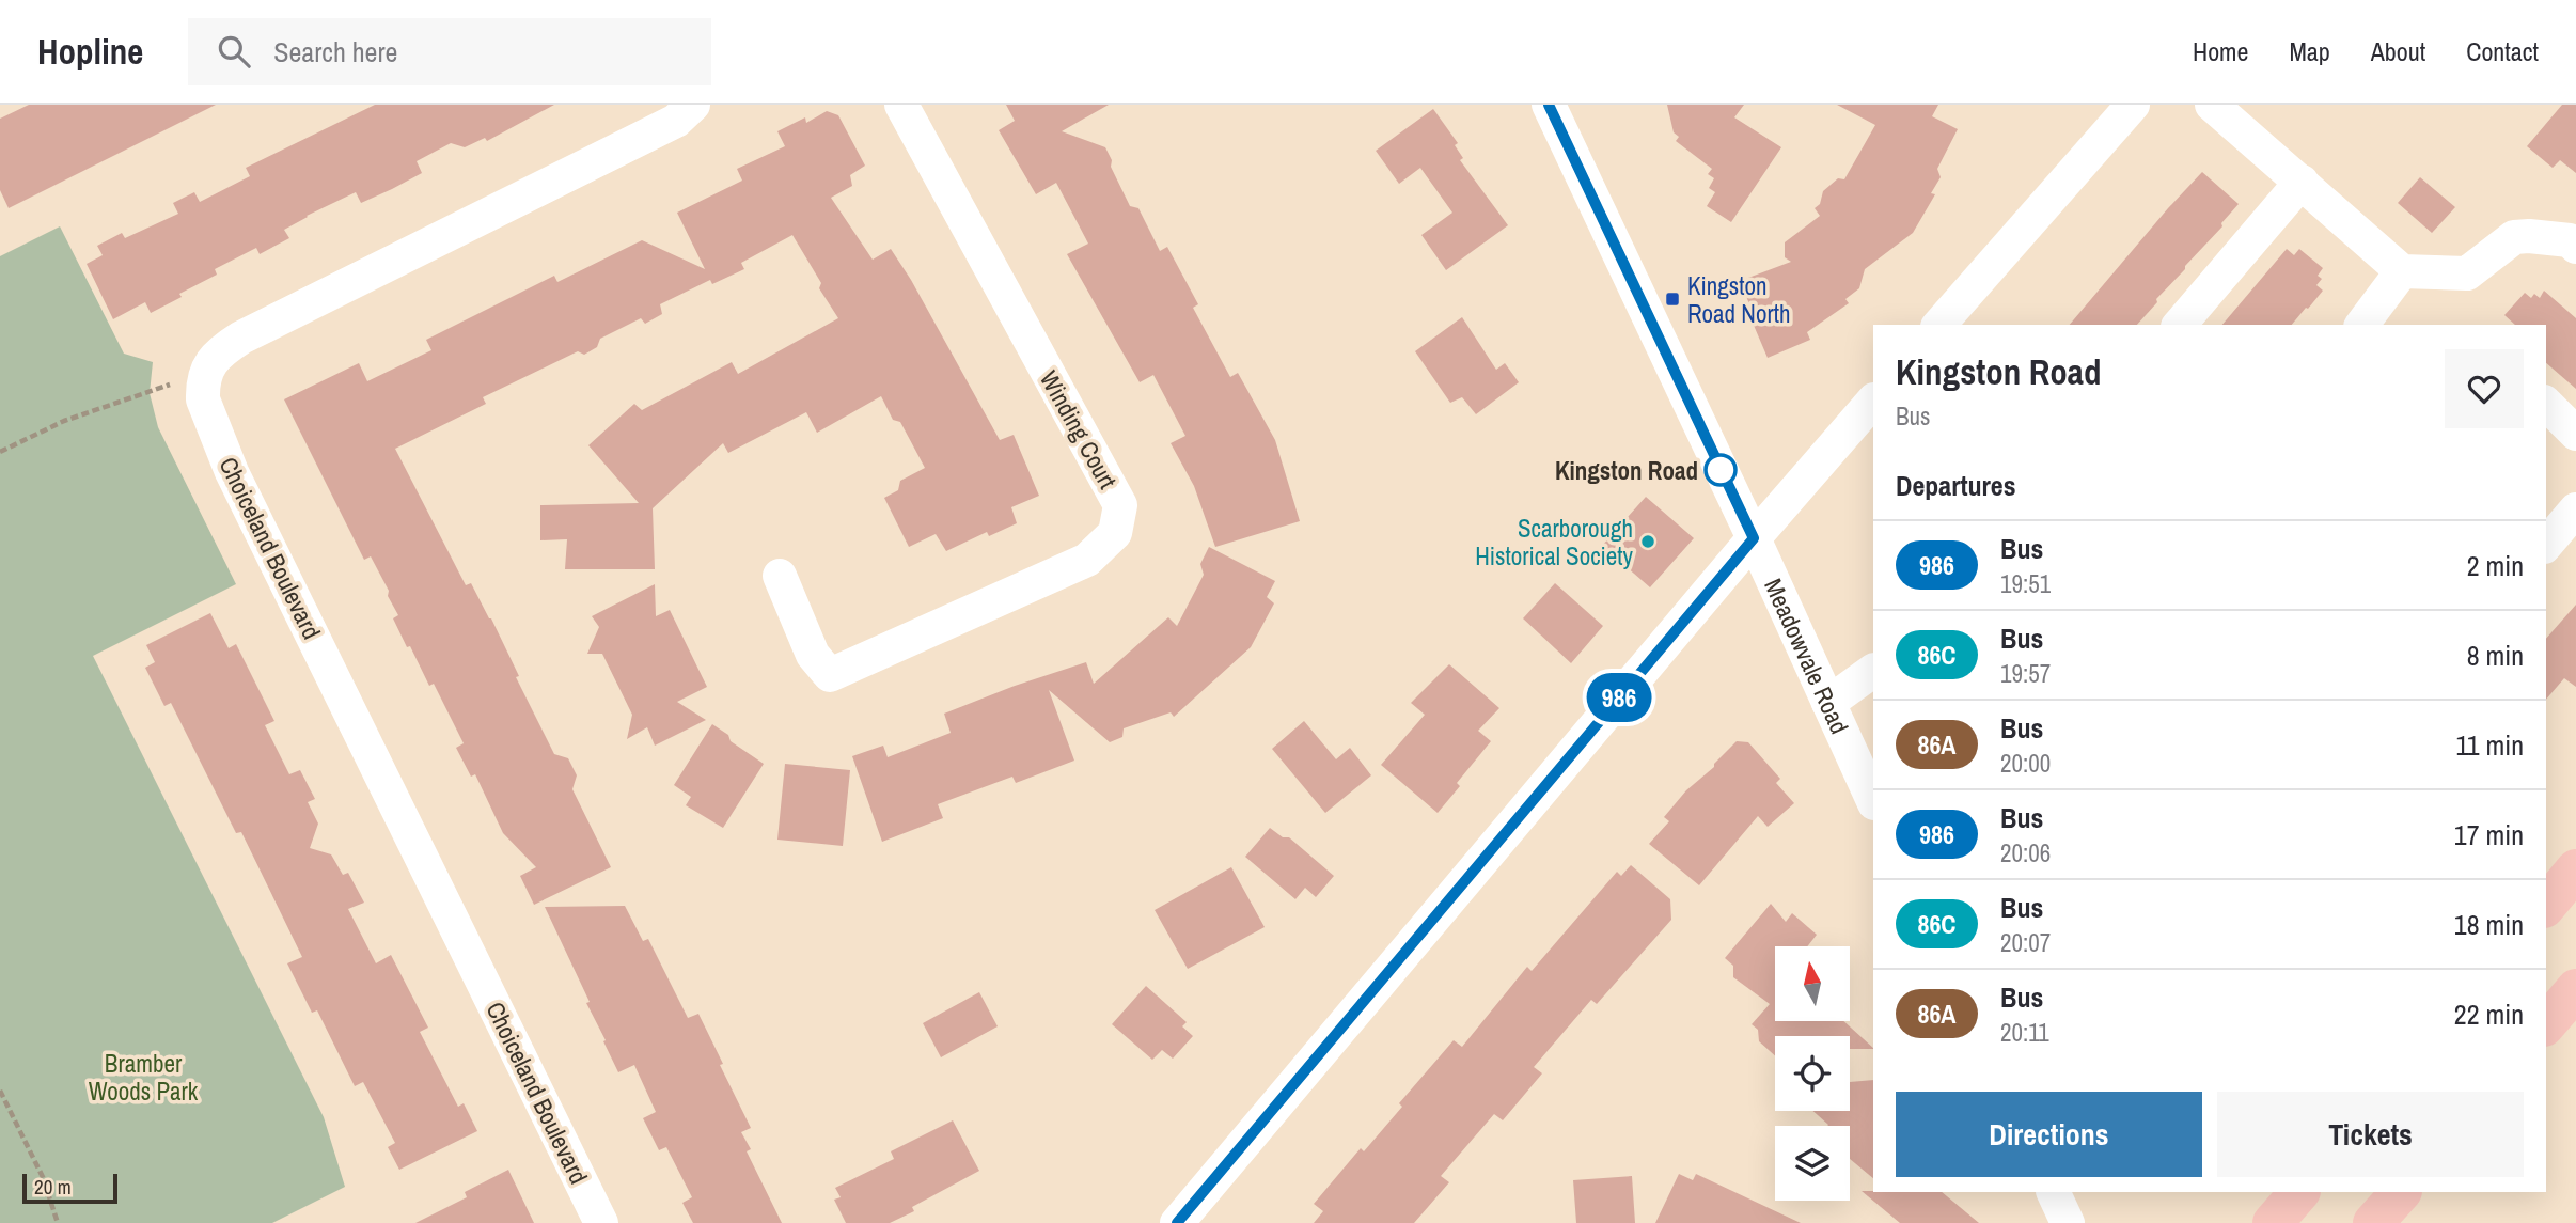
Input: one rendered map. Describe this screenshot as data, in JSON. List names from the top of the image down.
{
  "streets": {
    "street": ["Winding Court", "Choiceland Boulevard", "Meadowvale Road"]
  },
  "parks": ["Bramber Woods Park"],
  "places": {
    "transit": ["Kingston Road North"],
    "other": ["Kingston Road", "Scarborough Historical Society"]
  },
  "lines": ["bus line 986"],
  "scale_bar": "20 m",
  "north": "top",
  "page": {
    "header": "Hopline",
    "search": "Search here",
    "nav": [
      "Home",
      "Map",
      "About",
      "Contact"
    ],
    "on_map": "986",
    "heading": [
      ["Kingston Road", "Bus"],
      "Departures"
    ],
    "list": [
      {
        "mark": "986",
        "name": "Bus",
        "note": "19:51",
        "value": "2 min"
      },
      {
        "mark": "86C",
        "name": "Bus",
        "note": "19:57",
        "value": "8 min"
      },
      {
        "mark": "86A",
        "name": "Bus",
        "note": "20:00",
        "value": "11 min"
      },
      {
        "mark": "986",
        "name": "Bus",
        "note": "20:06",
        "value": "17 min"
      },
      {
        "mark": "86C",
        "name": "Bus",
        "note": "20:07",
        "value": "18 min"
      },
      {
        "mark": "86A",
        "name": "Bus",
        "note": "20:11",
        "value": "22 min"
      }
    ],
    "buttons": ["Directions", "Tickets"],
    "scale": "20 m"
  }
}
